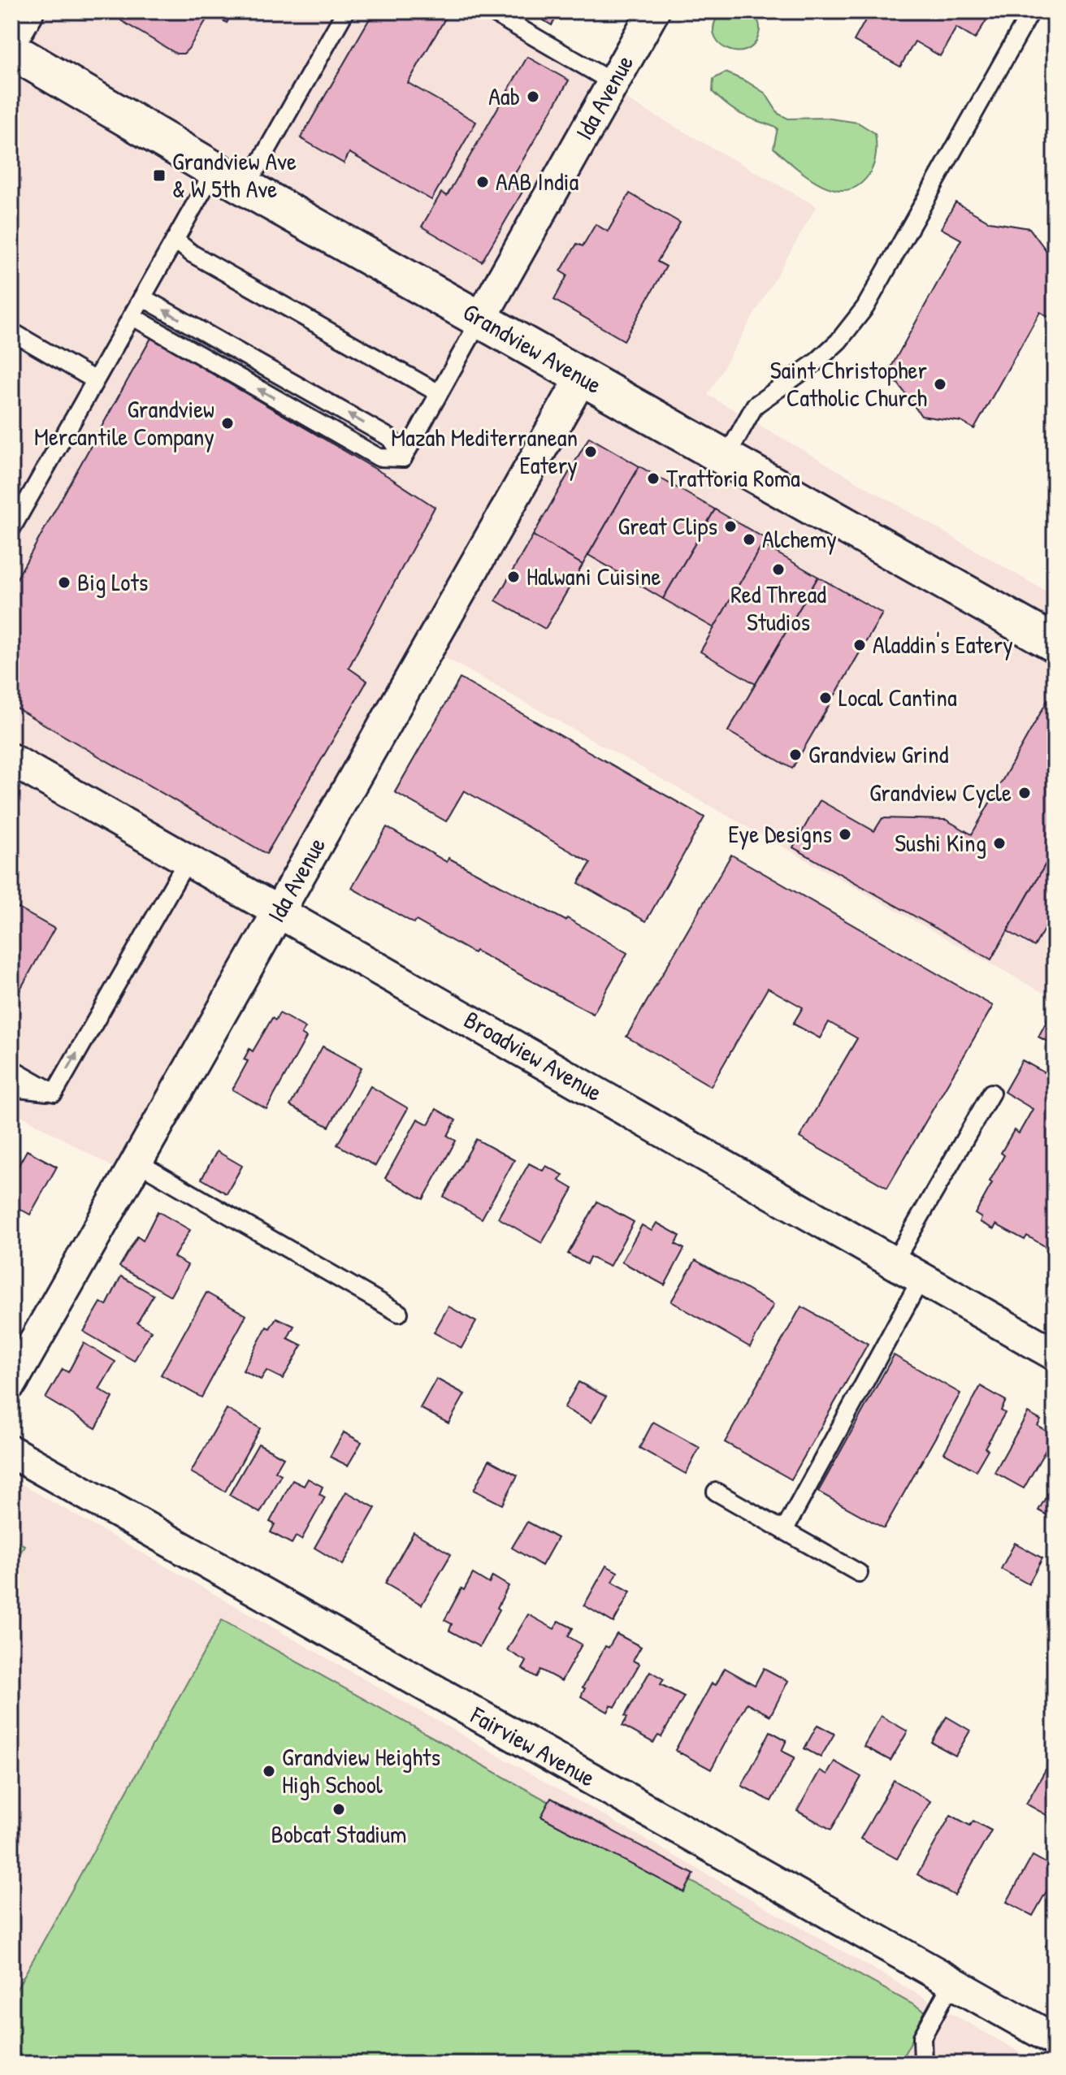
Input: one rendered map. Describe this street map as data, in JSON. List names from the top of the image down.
{
  "streets": {
    "main road": ["Grandview Avenue"],
    "street": ["Ida Avenue", "Broadview Avenue", "Fairview Avenue"]
  },
  "crossings": [
    ["Ida Avenue", "Grandview Avenue"],
    ["Ida Avenue", "Broadview Avenue"]
  ],
  "places": {
    "other": [
      "Aab",
      "AAB India",
      "Saint Christopher Catholic Church",
      "Grandview Mercantile Company",
      "Mazah Mediterranean Eatery",
      "Trattoria Roma",
      "Great Clips",
      "Alchemy",
      "Red Thread Studios",
      "Halwani Cuisine",
      "Big Lots",
      "Aladdin's Eatery",
      "Local Cantina",
      "Grandview Grind",
      "Grandview Cycle",
      "Eye Designs",
      "Sushi King",
      "Grandview Heights High School",
      "Bobcat Stadium"
    ],
    "transit": ["Grandview Ave & W 5th Ave"]
  }
}
